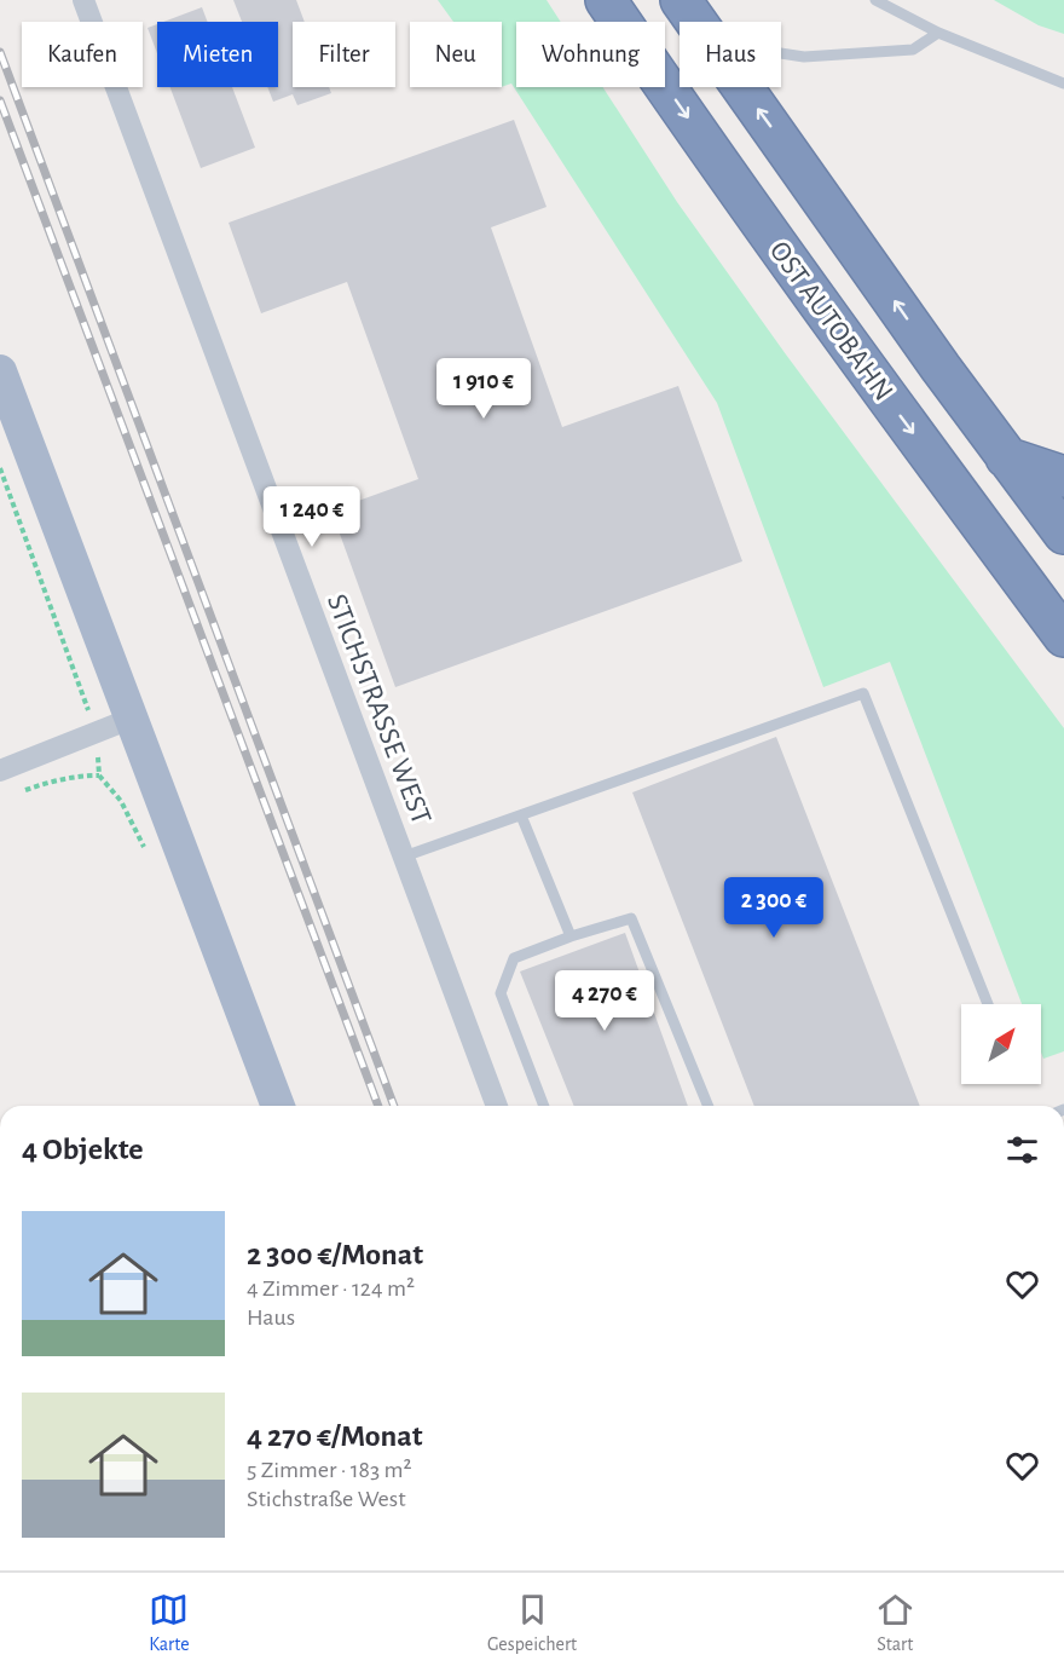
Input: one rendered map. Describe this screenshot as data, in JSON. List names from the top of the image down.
{
  "streets": {
    "highway": ["OST AUTOBAHN"],
    "street": ["STICHSTRASSE WEST"]
  },
  "north": "top right",
  "page": {
    "chip": [
      "Kaufen",
      "Mieten",
      "Filter",
      "Neu",
      "Wohnung",
      "Haus"
    ],
    "price": [
      "1 910 €",
      "1 240 €",
      "2 300 €",
      "4 270 €"
    ],
    "heading": "4 Objekte",
    "list": [
      {
        "name": "2 300 €/Monat",
        "note": "4 Zimmer · 124 m² · Haus"
      },
      {
        "name": "4 270 €/Monat",
        "note": "5 Zimmer · 183 m² · Stichstraße West"
      }
    ],
    "tabs": ["Karte", "Gespeichert", "Start"]
  }
}
